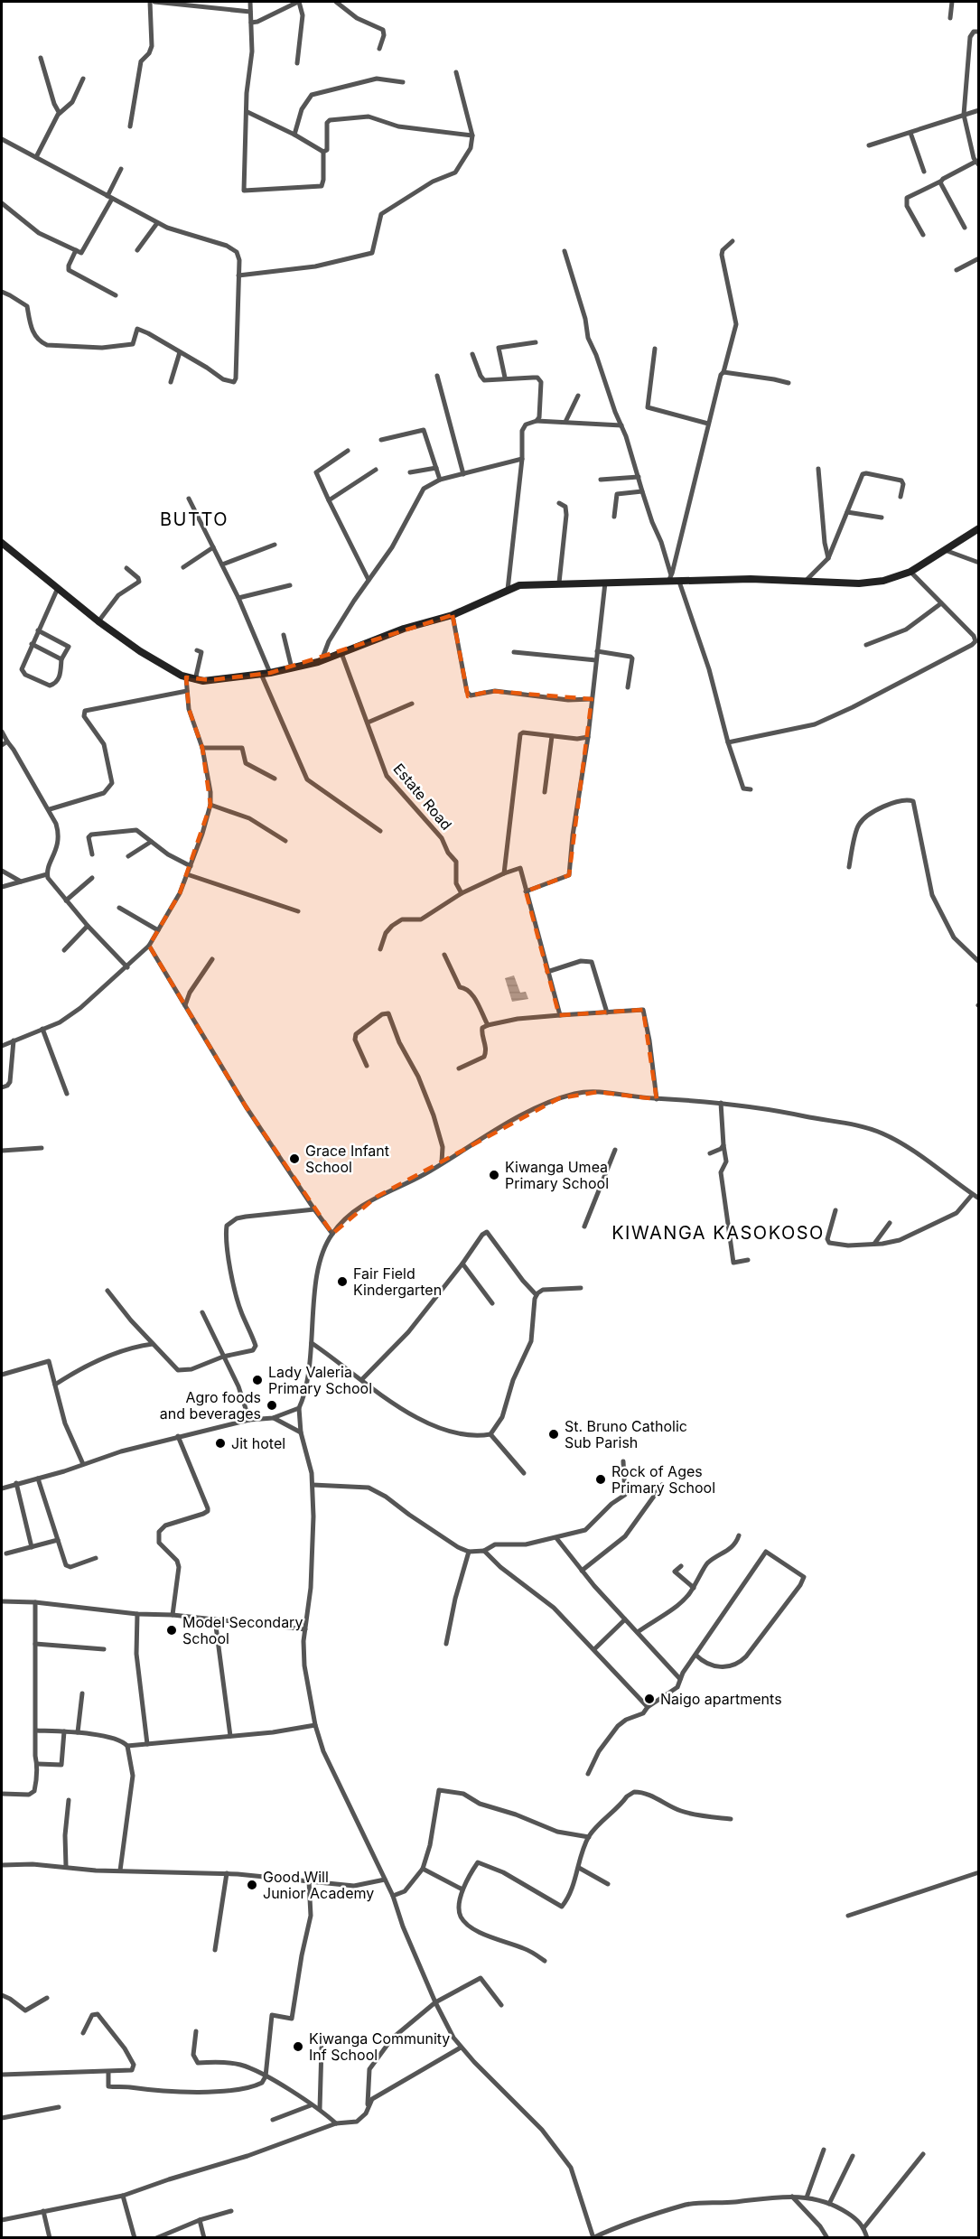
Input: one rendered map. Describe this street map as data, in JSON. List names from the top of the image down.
{
  "streets": {
    "street": ["Estate Road"]
  },
  "districts": ["BUTTO", "KIWANGA KASOKOSO"],
  "places": [
    "Grace Infant School",
    "Kiwanga Umea Primary School",
    "Fair Field Kindergarten",
    "Lady Valeria Primary School",
    "Agro foods and beverages",
    "St. Bruno Catholic Sub Parish",
    "Jit hotel",
    "Rock of Ages Primary School",
    "Model Secondary School",
    "Naigo apartments",
    "Good Will Junior Academy",
    "Kiwanga Community Inf School"
  ]
}
